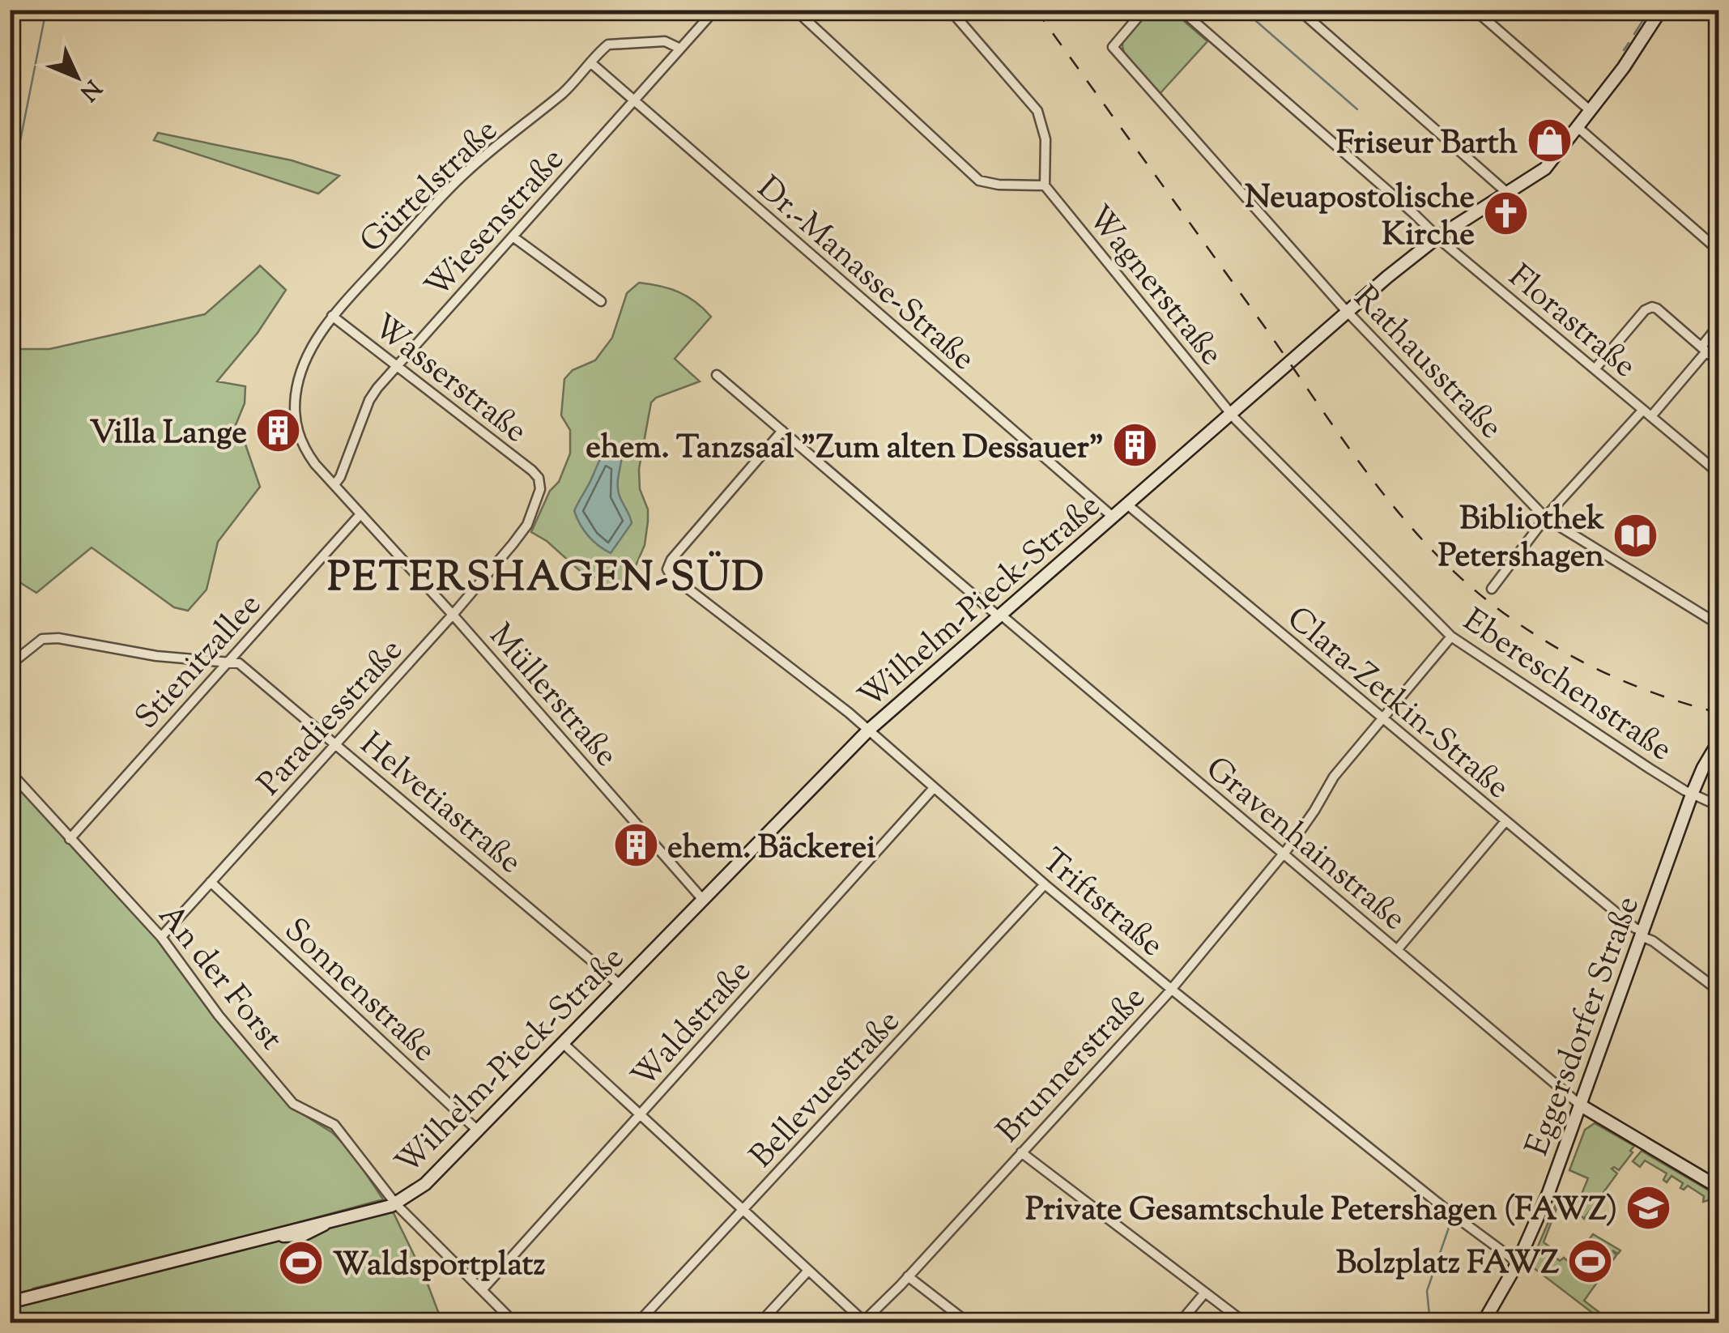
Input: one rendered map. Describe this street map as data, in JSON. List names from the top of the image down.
{
  "streets": {
    "street": [
      "Gürtelstraße",
      "Wiesenstraße",
      "Dr.-Manasse-Straße",
      "Wagnerstraße",
      "Florastraße",
      "Rathausstraße",
      "Wasserstraße",
      "Wilhelm-Pieck-Straße",
      "Stienitzallee",
      "Ebereschenstraße",
      "Müllerstraße",
      "Clara-Zetkin-Straße",
      "Paradiesstraße",
      "Helvetiastraße",
      "Gravenhainstraße",
      "Triftstraße",
      "An der Forst",
      "Sonnenstraße",
      "Waldstraße",
      "Eggersdorfer Straße",
      "Brunnerstraße",
      "Bellevuestraße"
    ]
  },
  "crossings": [
    ["Gürtelstraße", "Wiesenstraße"],
    ["Gürtelstraße", "Dr.-Manasse-Straße"],
    ["Gürtelstraße", "Wasserstraße"],
    ["Gürtelstraße", "Müllerstraße"],
    ["Wiesenstraße", "Dr.-Manasse-Straße"],
    ["Wiesenstraße", "Wasserstraße"],
    ["Wiesenstraße", "Müllerstraße"],
    ["Dr.-Manasse-Straße", "Wilhelm-Pieck-Straße"],
    ["Wagnerstraße", "Wilhelm-Pieck-Straße"],
    ["Wagnerstraße", "Ebereschenstraße"],
    ["Florastraße", "Wilhelm-Pieck-Straße"],
    ["Rathausstraße", "Wilhelm-Pieck-Straße"],
    ["Wasserstraße", "Paradiesstraße"],
    ["Wilhelm-Pieck-Straße", "Ebereschenstraße"],
    ["Wilhelm-Pieck-Straße", "Müllerstraße"],
    ["Wilhelm-Pieck-Straße", "Clara-Zetkin-Straße"],
    ["Wilhelm-Pieck-Straße", "Helvetiastraße"],
    ["Wilhelm-Pieck-Straße", "Gravenhainstraße"],
    ["Wilhelm-Pieck-Straße", "Triftstraße"],
    ["Wilhelm-Pieck-Straße", "An der Forst"],
    ["Wilhelm-Pieck-Straße", "Sonnenstraße"],
    ["Stienitzallee", "Müllerstraße"],
    ["Stienitzallee", "Helvetiastraße"],
    ["Stienitzallee", "An der Forst"],
    ["Ebereschenstraße", "Eggersdorfer Straße"],
    ["Ebereschenstraße", "Brunnerstraße"],
    ["Müllerstraße", "Paradiesstraße"],
    ["Clara-Zetkin-Straße", "Eggersdorfer Straße"],
    ["Clara-Zetkin-Straße", "Brunnerstraße"],
    ["Paradiesstraße", "Helvetiastraße"],
    ["Paradiesstraße", "An der Forst"],
    ["Paradiesstraße", "Sonnenstraße"],
    ["Gravenhainstraße", "Triftstraße"],
    ["Gravenhainstraße", "Eggersdorfer Straße"],
    ["Gravenhainstraße", "Brunnerstraße"],
    ["Triftstraße", "Waldstraße"],
    ["Triftstraße", "Eggersdorfer Straße"],
    ["Triftstraße", "Brunnerstraße"],
    ["Triftstraße", "Bellevuestraße"],
    ["An der Forst", "Waldstraße"]
  ],
  "districts": ["PETERSHAGEN-SÜD"],
  "places": {
    "shop": ["Friseur Barth"],
    "church": ["Neuapostolische Kirche"],
    "building": ["Villa Lange", "ehem. Tanzsaal \"Zum alten Dessauer\"", "ehem. Bäckerei"],
    "library": ["Bibliothek Petershagen"],
    "school or university": ["Private Gesamtschule Petershagen (FAWZ)"],
    "sports": ["Bolzplatz FAWZ", "Waldsportplatz"]
  },
  "north": "bottom right"
}
